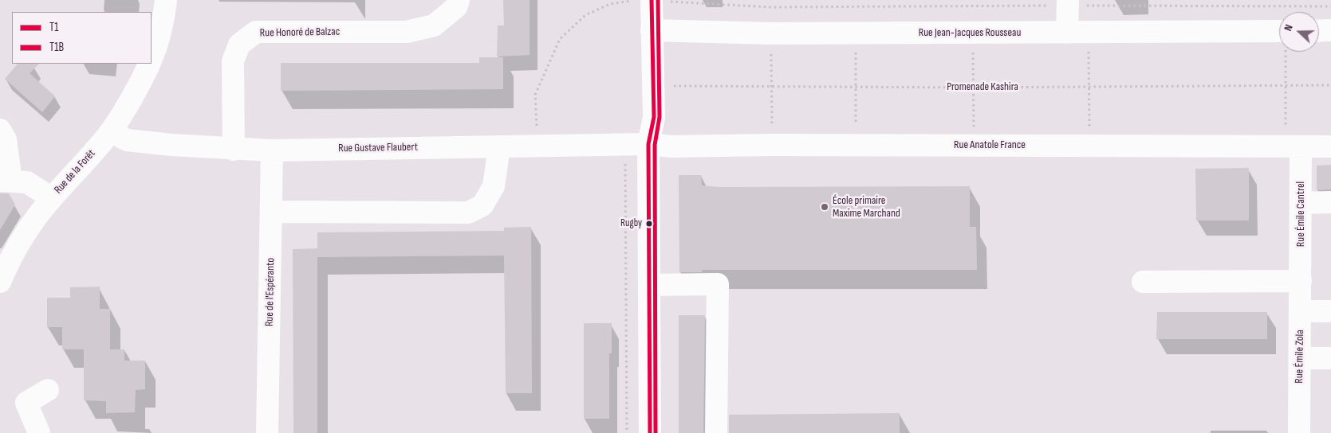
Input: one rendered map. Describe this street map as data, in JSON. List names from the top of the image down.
{
  "streets": {
    "street": [
      "Rue Honoré de Balzac",
      "Rue Jean-Jacques Rousseau",
      "Rue Anatole France",
      "Rue Gustave Flaubert",
      "Rue de la Forêt",
      "Rue Émile Cantrel",
      "Rue de l'Espéranto",
      "Rue Émile Zola"
    ],
    "path": ["Promenade Kashira"]
  },
  "crossings": [
    ["Rue Honoré de Balzac", "Rue Gustave Flaubert"],
    ["Rue Anatole France", "Rue Gustave Flaubert"],
    ["Rue Anatole France", "Rue Émile Cantrel"],
    ["Rue Gustave Flaubert", "Rue de la Forêt"],
    ["Rue Gustave Flaubert", "Rue de l'Espéranto"],
    ["Rue Émile Cantrel", "Rue Émile Zola"]
  ],
  "places": ["École primaire Maxime Marchand", "Rugby"],
  "lines": ["transit line T1", "transit line T1B"],
  "legend": ["T1", "T1B"],
  "north": "left"
}
